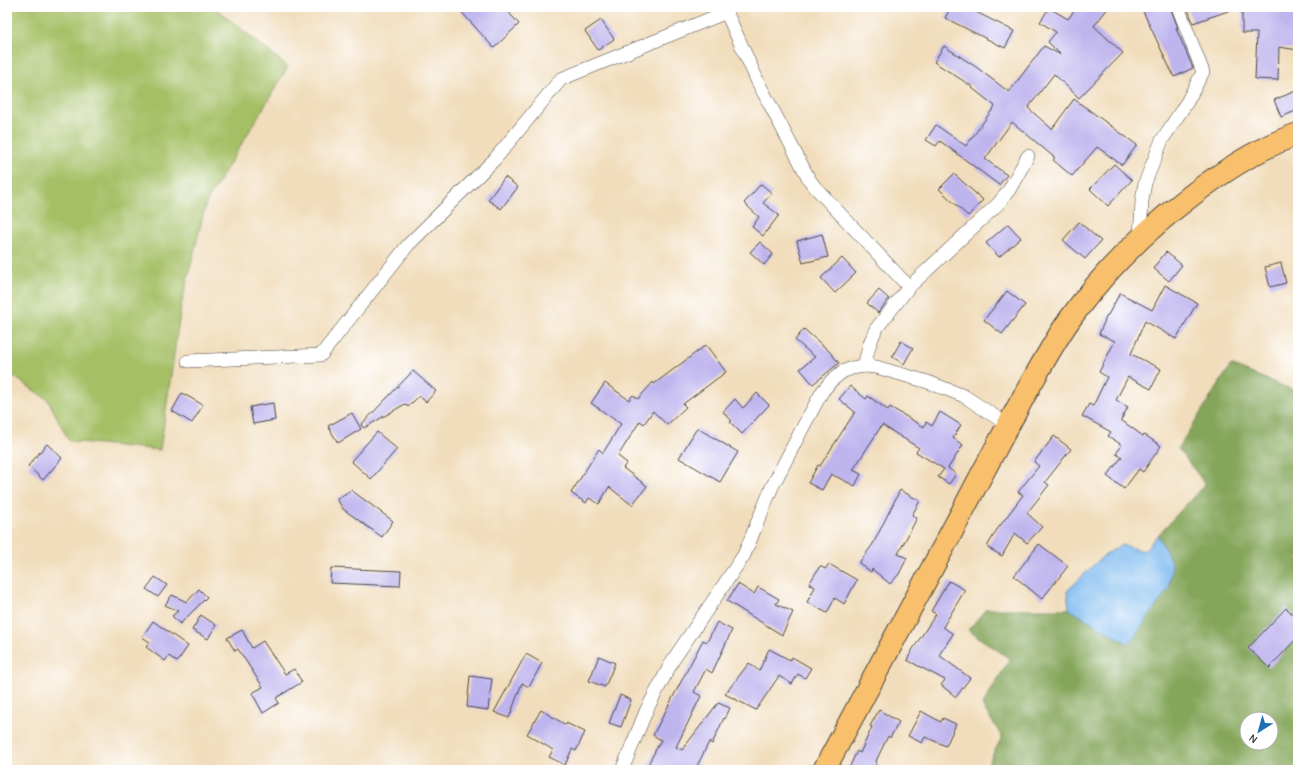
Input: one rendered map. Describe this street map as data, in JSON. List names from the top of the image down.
{
  "north": "bottom left"
}
